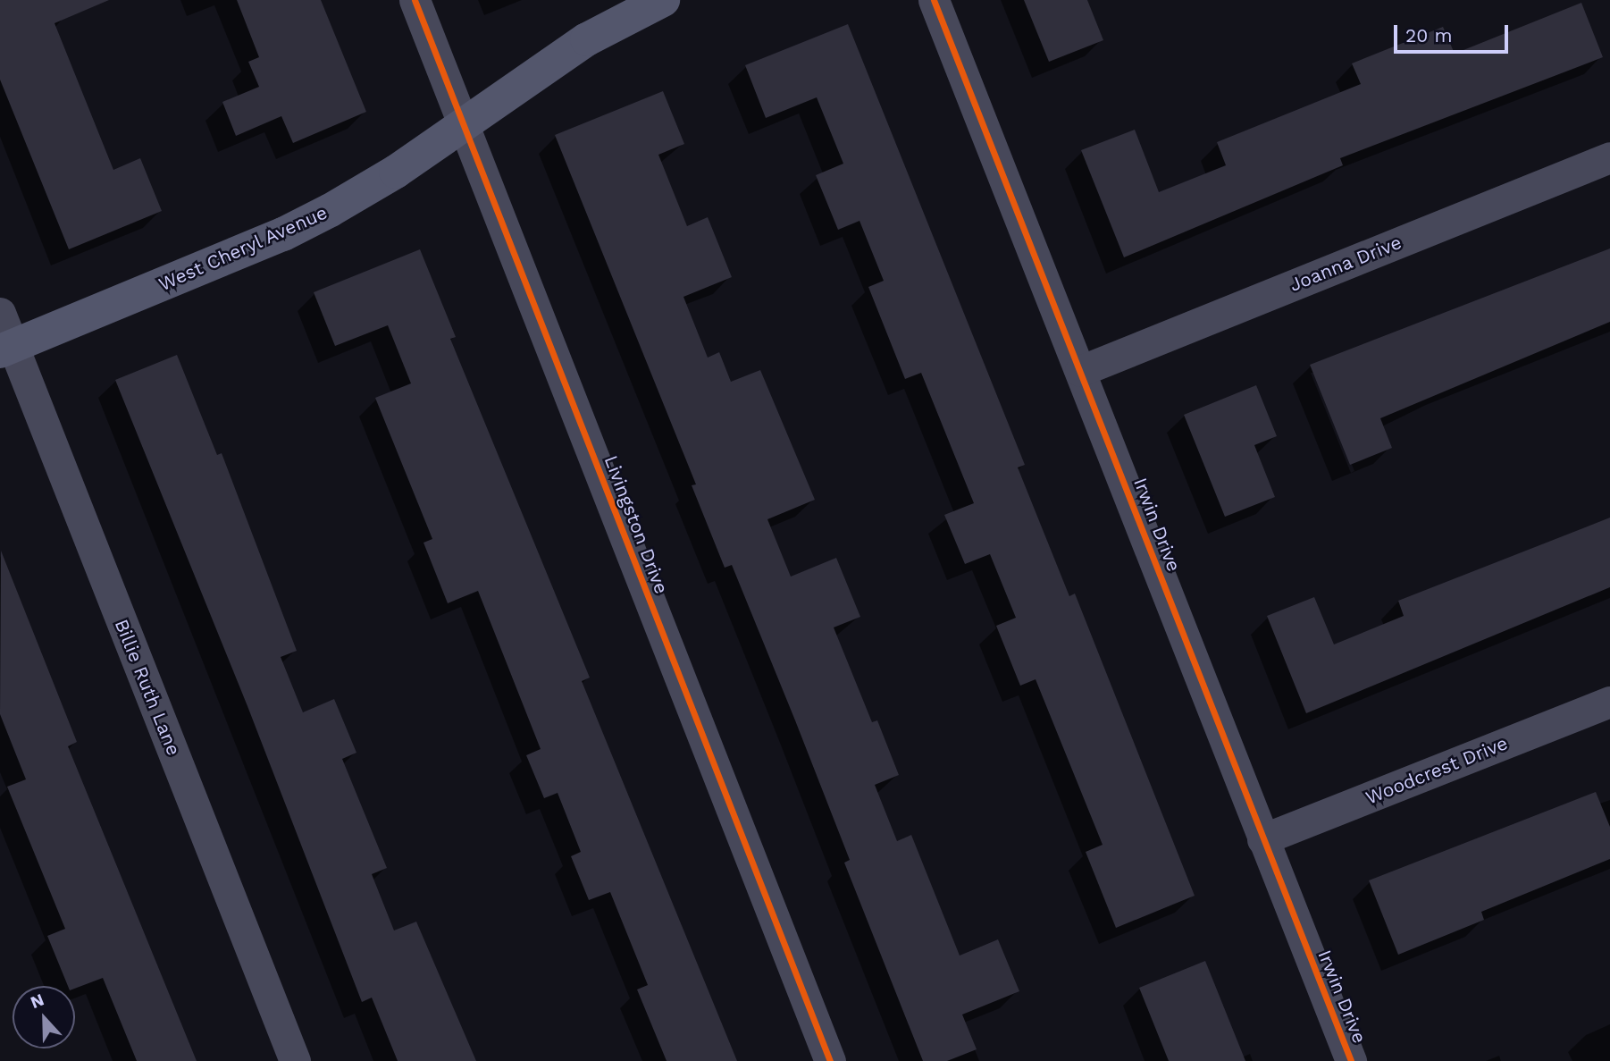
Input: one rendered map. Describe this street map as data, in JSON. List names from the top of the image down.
{
  "streets": {
    "street": [
      "West Cheryl Avenue",
      "Joanna Drive",
      "Livingston Drive",
      "Irwin Drive",
      "Billie Ruth Lane",
      "Woodcrest Drive"
    ]
  },
  "crossings": [
    ["West Cheryl Avenue", "Livingston Drive"],
    ["West Cheryl Avenue", "Billie Ruth Lane"],
    ["Joanna Drive", "Irwin Drive"],
    ["Irwin Drive", "Woodcrest Drive"]
  ],
  "scale_bar": "20 m",
  "north": "top"
}
